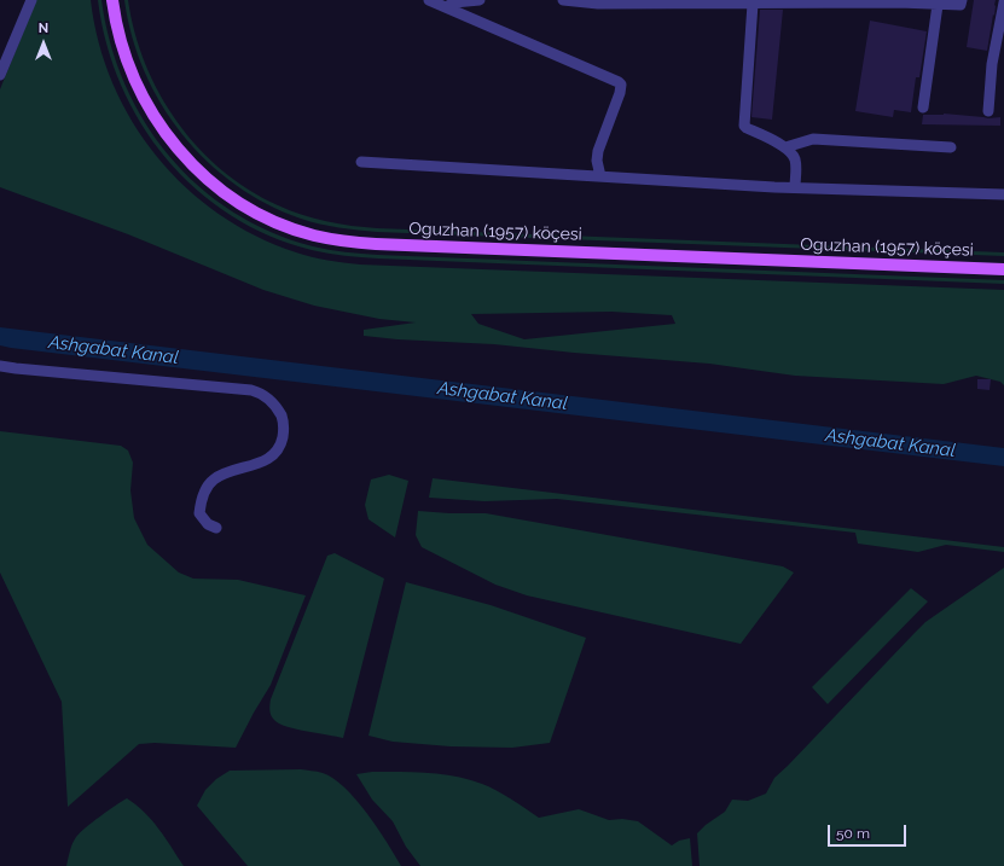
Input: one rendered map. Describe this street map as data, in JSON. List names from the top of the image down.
{
  "streets": {
    "main road": ["Oguzhan (1957) köçesi"]
  },
  "water": ["Ashgabat Kanal"],
  "scale_bar": "50 m",
  "north": "top"
}
